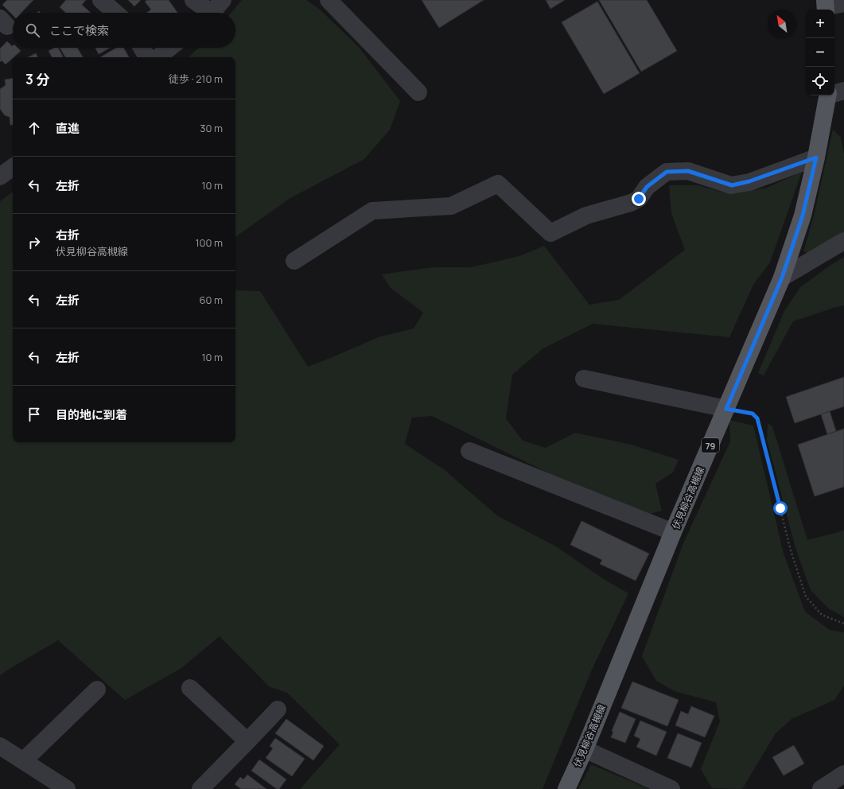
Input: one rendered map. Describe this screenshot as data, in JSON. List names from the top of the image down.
{
  "streets": {
    "main road": ["79", "伏見柳谷高槻線"]
  },
  "north": "top left",
  "page": {
    "map_buttons": ["+", "−"],
    "search": "ここで検索",
    "heading": ["3 分", "徒歩 · 210 m"],
    "list": [
      ["直進", "30 m"],
      ["左折", "10 m"],
      ["右折", "伏見柳谷高槻線", "100 m"],
      ["左折", "60 m"],
      ["左折", "10 m"],
      "目的地に到着"
    ]
  }
}
